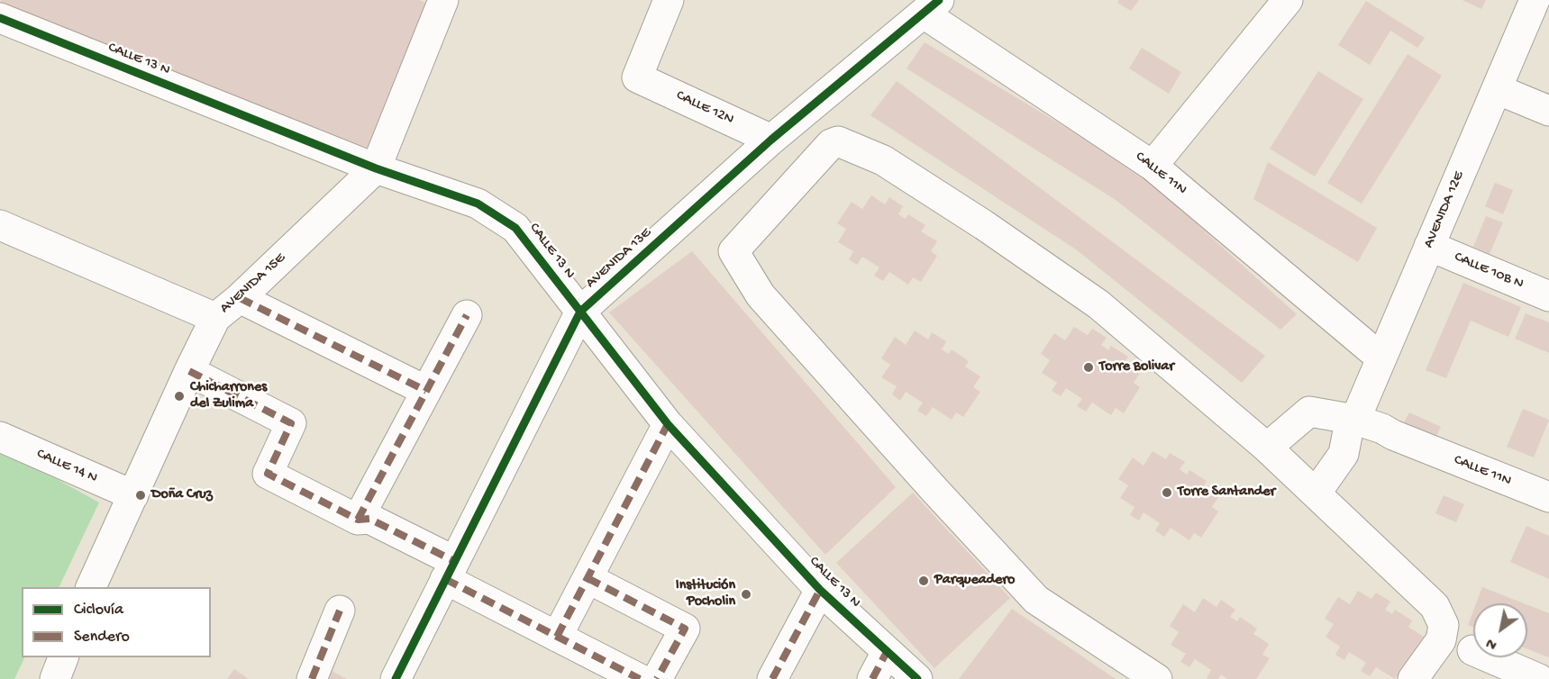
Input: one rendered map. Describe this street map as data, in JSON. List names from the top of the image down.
{
  "streets": {
    "street": [
      "CALLE 13 N",
      "CALLE 12N",
      "CALLE 11N",
      "AVENIDA 12E",
      "AVENIDA 13E",
      "CALLE 10B N",
      "AVENIDA 15E",
      "CALLE 14 N"
    ]
  },
  "crossings": [
    ["CALLE 13 N", "AVENIDA 13E"],
    ["CALLE 13 N", "AVENIDA 15E"],
    ["CALLE 12N", "AVENIDA 13E"],
    ["CALLE 11N", "AVENIDA 12E"],
    ["CALLE 11N", "AVENIDA 13E"],
    ["AVENIDA 12E", "CALLE 10B N"],
    ["AVENIDA 15E", "CALLE 14 N"]
  ],
  "places": [
    "Torre Bolivar",
    "Chicharrones del Zulima",
    "Torre Santander",
    "Doña Cruz",
    "Parqueadero",
    "Institución Pocholin"
  ],
  "legend": ["Ciclovía", "Sendero"],
  "north": "bottom left"
}
